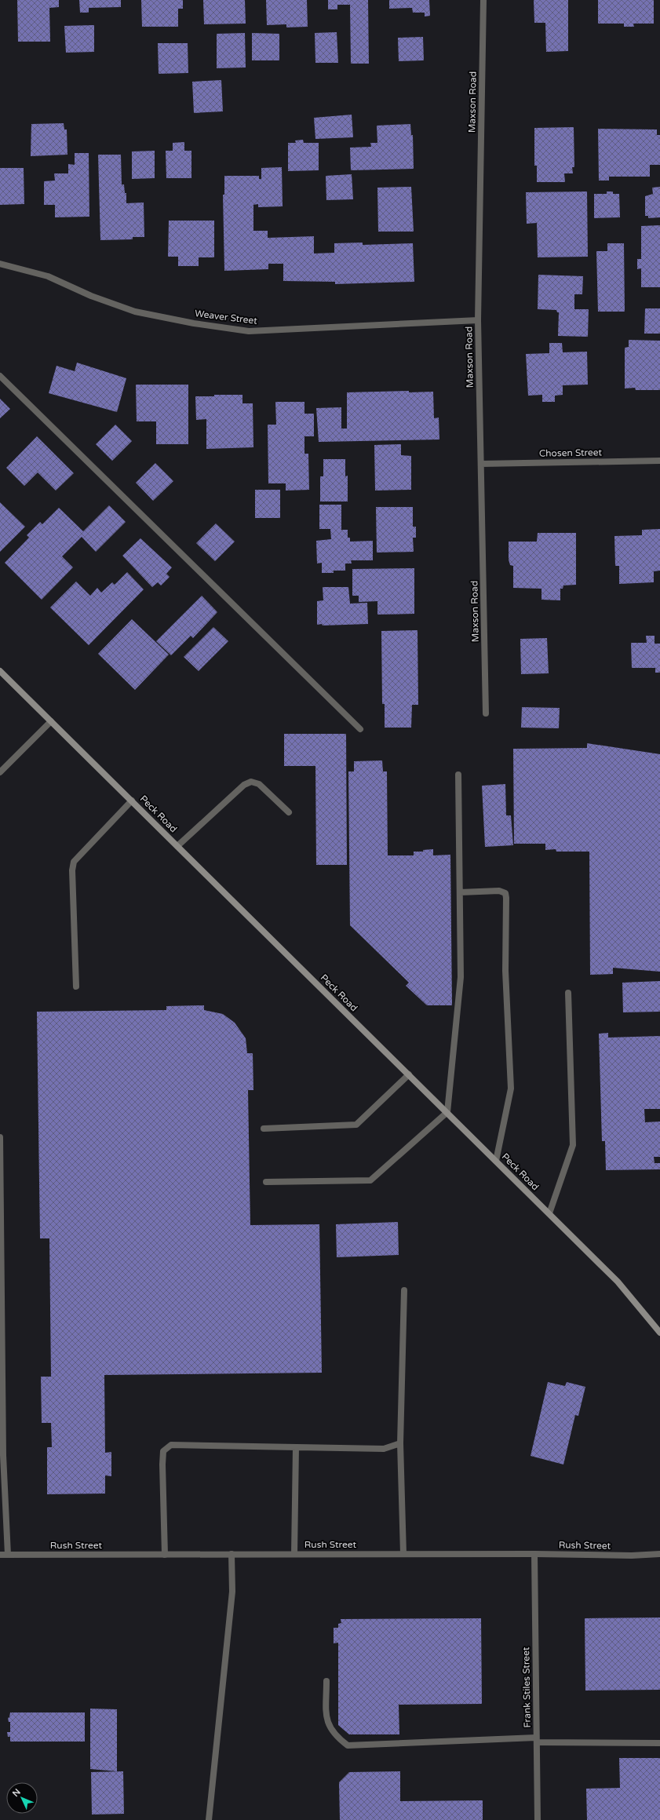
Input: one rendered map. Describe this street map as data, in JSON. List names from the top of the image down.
{
  "streets": {
    "main road": ["Peck Road"],
    "street": [
      "Maxson Road",
      "Weaver Street",
      "Chosen Street",
      "Rush Street",
      "Frank Stiles Street"
    ]
  },
  "crossings": [
    ["Maxson Road", "Weaver Street"],
    ["Maxson Road", "Chosen Street"],
    ["Rush Street", "Frank Stiles Street"]
  ],
  "north": "top left"
}
